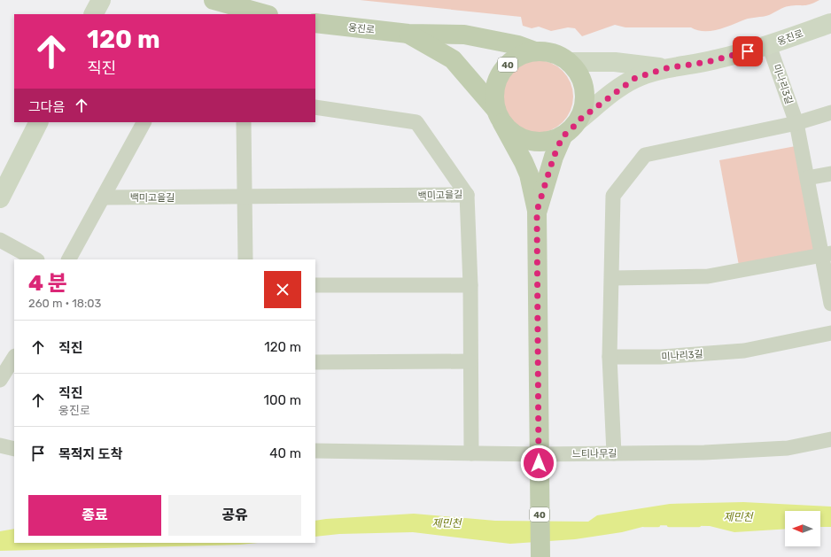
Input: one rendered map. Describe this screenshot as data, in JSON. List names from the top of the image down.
{
  "streets": {
    "main road": ["웅진로", "40"],
    "street": ["미나리3길", "백미고을길", "느티나무길"]
  },
  "crossings": [
    ["웅진로", "40"],
    ["웅진로", "미나리3길"],
    ["40", "느티나무길"]
  ],
  "water": ["제민천"],
  "north": "left",
  "page": {
    "turn": ["120 m", "직진"],
    "then": "그다음",
    "heading": ["4 분", "260 m · 18:03"],
    "list": [
      {
        "name": "직진",
        "value": "120 m"
      },
      {
        "name": "직진",
        "note": "웅진로",
        "value": "100 m"
      },
      {
        "name": "목적지 도착",
        "value": "40 m"
      }
    ],
    "buttons": ["종료", "공유"]
  }
}
